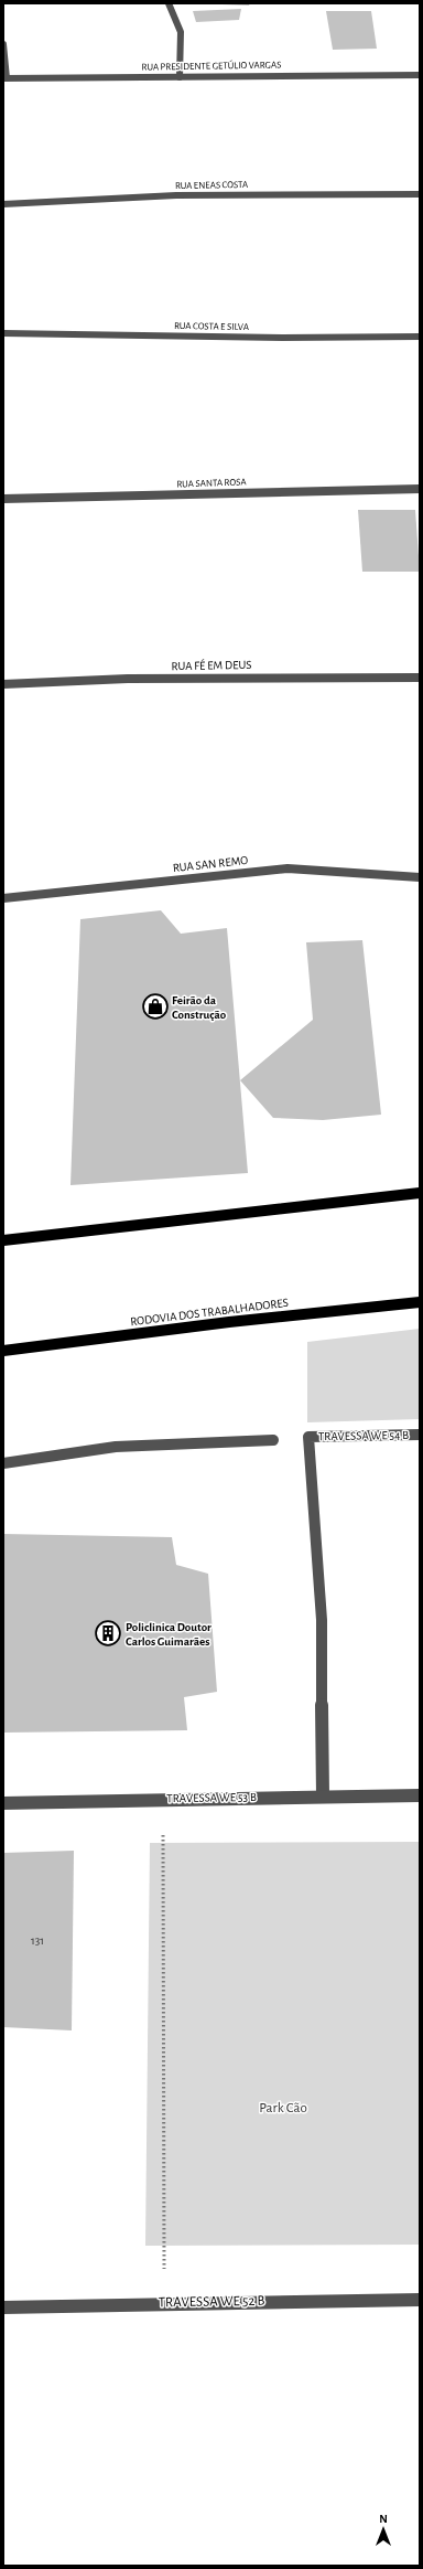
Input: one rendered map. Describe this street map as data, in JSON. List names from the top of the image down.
{
  "streets": {
    "main road": ["RODOVIA DOS TRABALHADORES"],
    "street": [
      "RUA PRESIDENTE GETÚLIO VARGAS",
      "RUA ENEAS COSTA",
      "RUA COSTA E SILVA",
      "RUA SANTA ROSA",
      "RUA FÉ EM DEUS",
      "RUA SAN REMO",
      "TRAVESSA WE 54 B",
      "TRAVESSA WE 53 B",
      "TRAVESSA WE 52 B"
    ]
  },
  "crossings": [
    ["TRAVESSA WE 54 B", "TRAVESSA WE 53 B"]
  ],
  "parks": ["Park Cão"],
  "places": {
    "shop": ["Feirão da Construção"],
    "building": ["Policlinica Doutor Carlos Guimarães"]
  },
  "house_numbers": ["131"],
  "north": "top"
}
